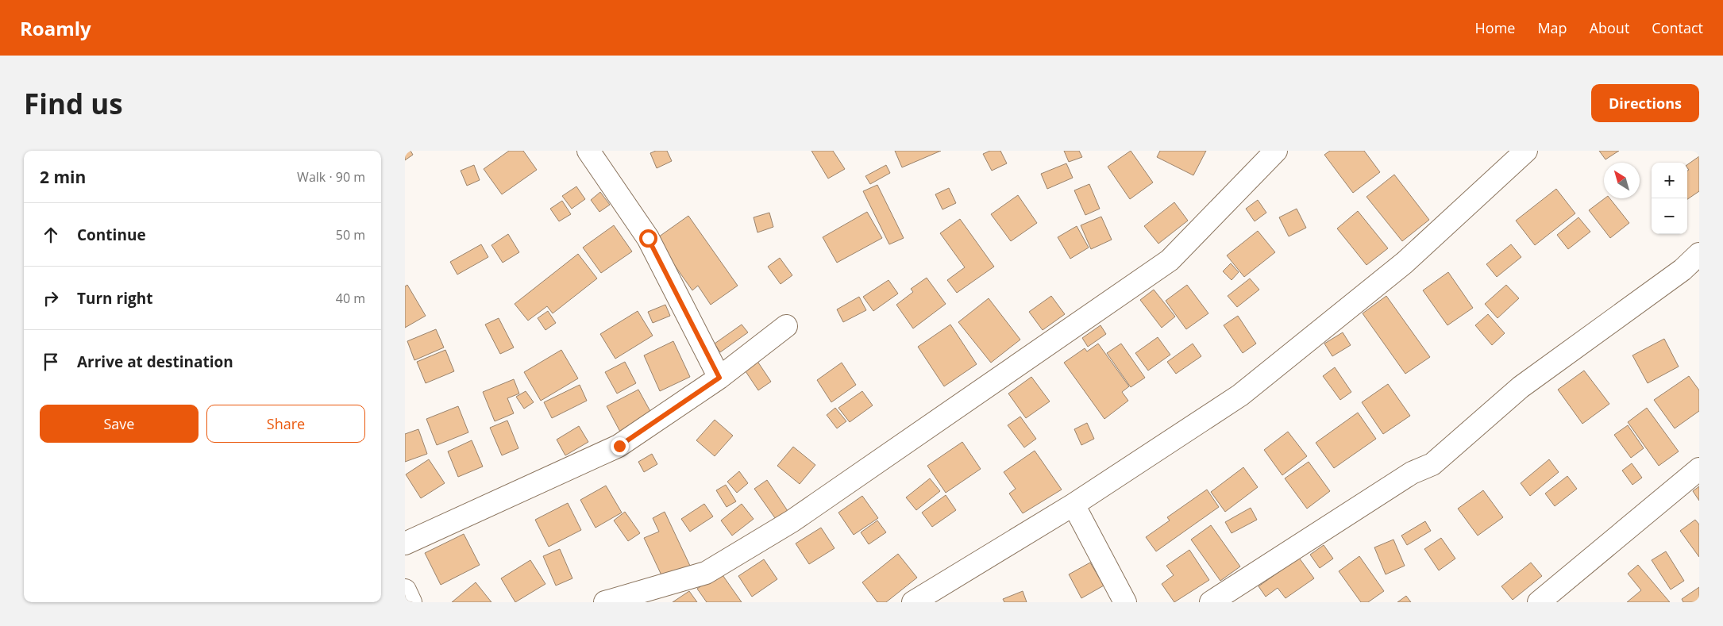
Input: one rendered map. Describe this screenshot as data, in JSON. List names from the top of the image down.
{
  "north": "top left",
  "page": {
    "header": "Roamly",
    "nav": [
      "Home",
      "Map",
      "About",
      "Contact"
    ],
    "buttons": [
      "Directions",
      ["Save", "Share"]
    ],
    "title": "Find us",
    "heading": ["2 min", "Walk · 90 m"],
    "map_buttons": ["+", "−"],
    "list": [
      ["Continue", "50 m"],
      ["Turn right", "40 m"],
      "Arrive at destination"
    ]
  }
}
